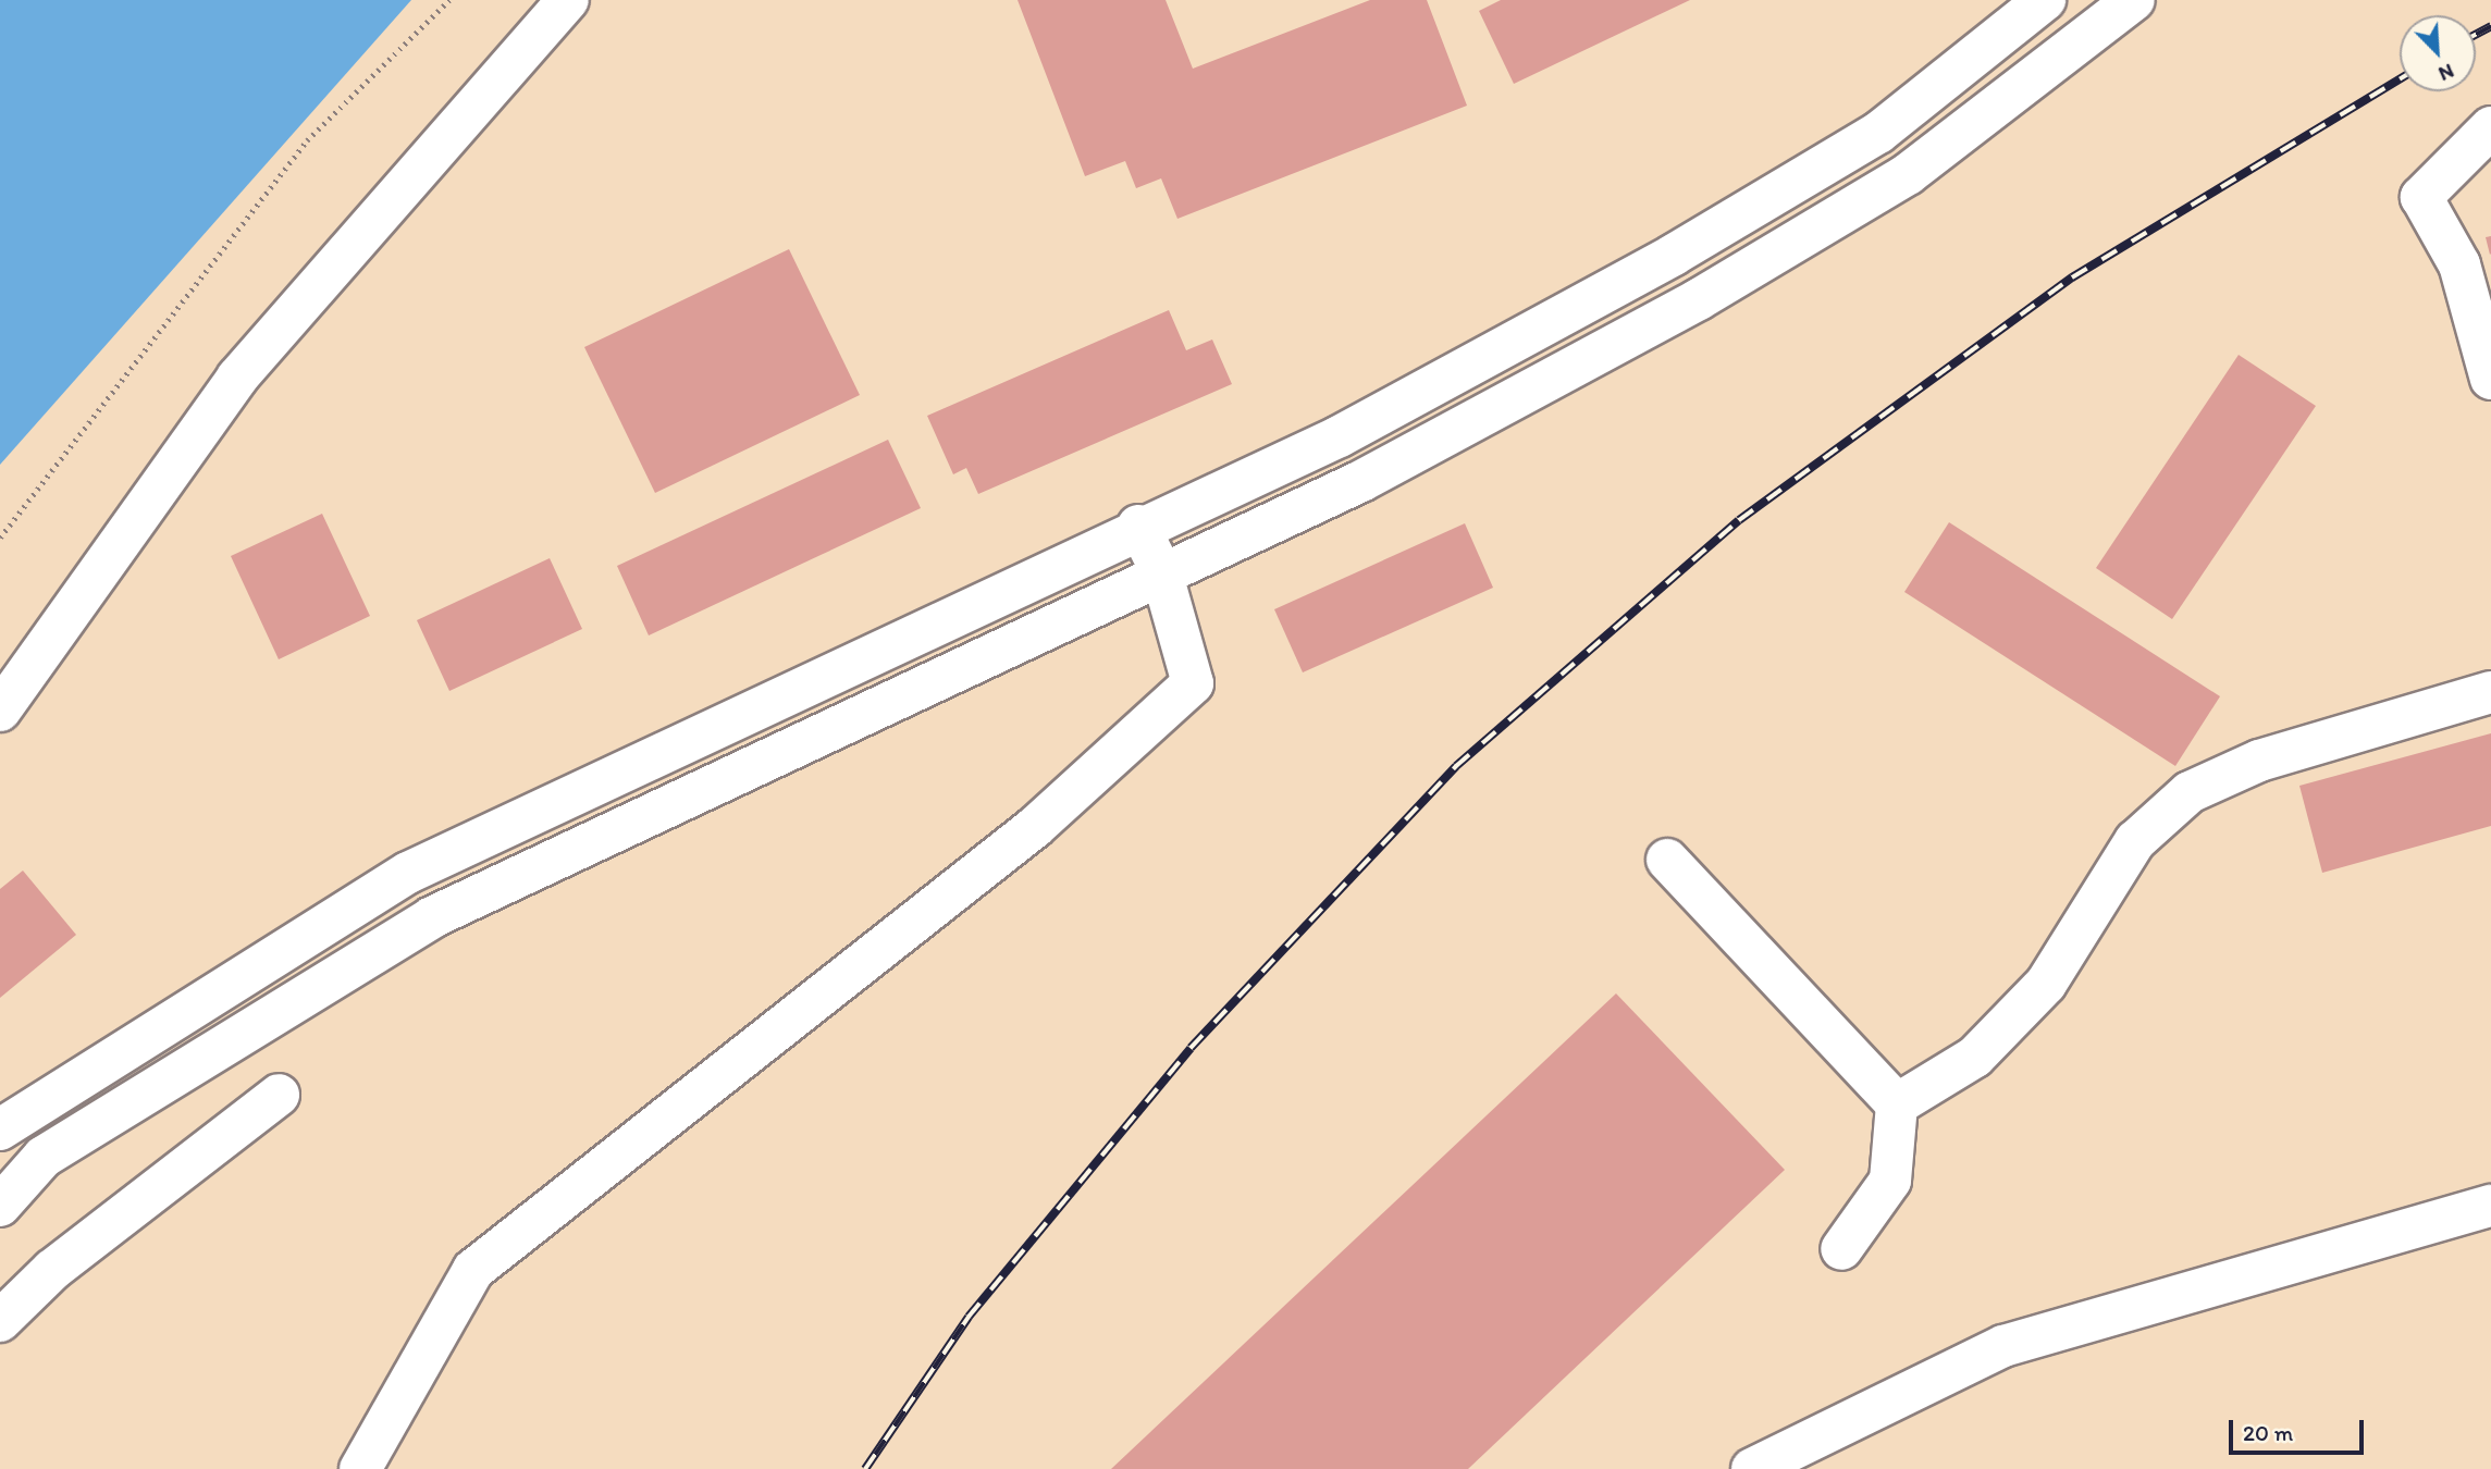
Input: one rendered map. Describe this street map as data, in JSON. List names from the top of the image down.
{
  "scale_bar": "20 m",
  "north": "bottom right"
}
